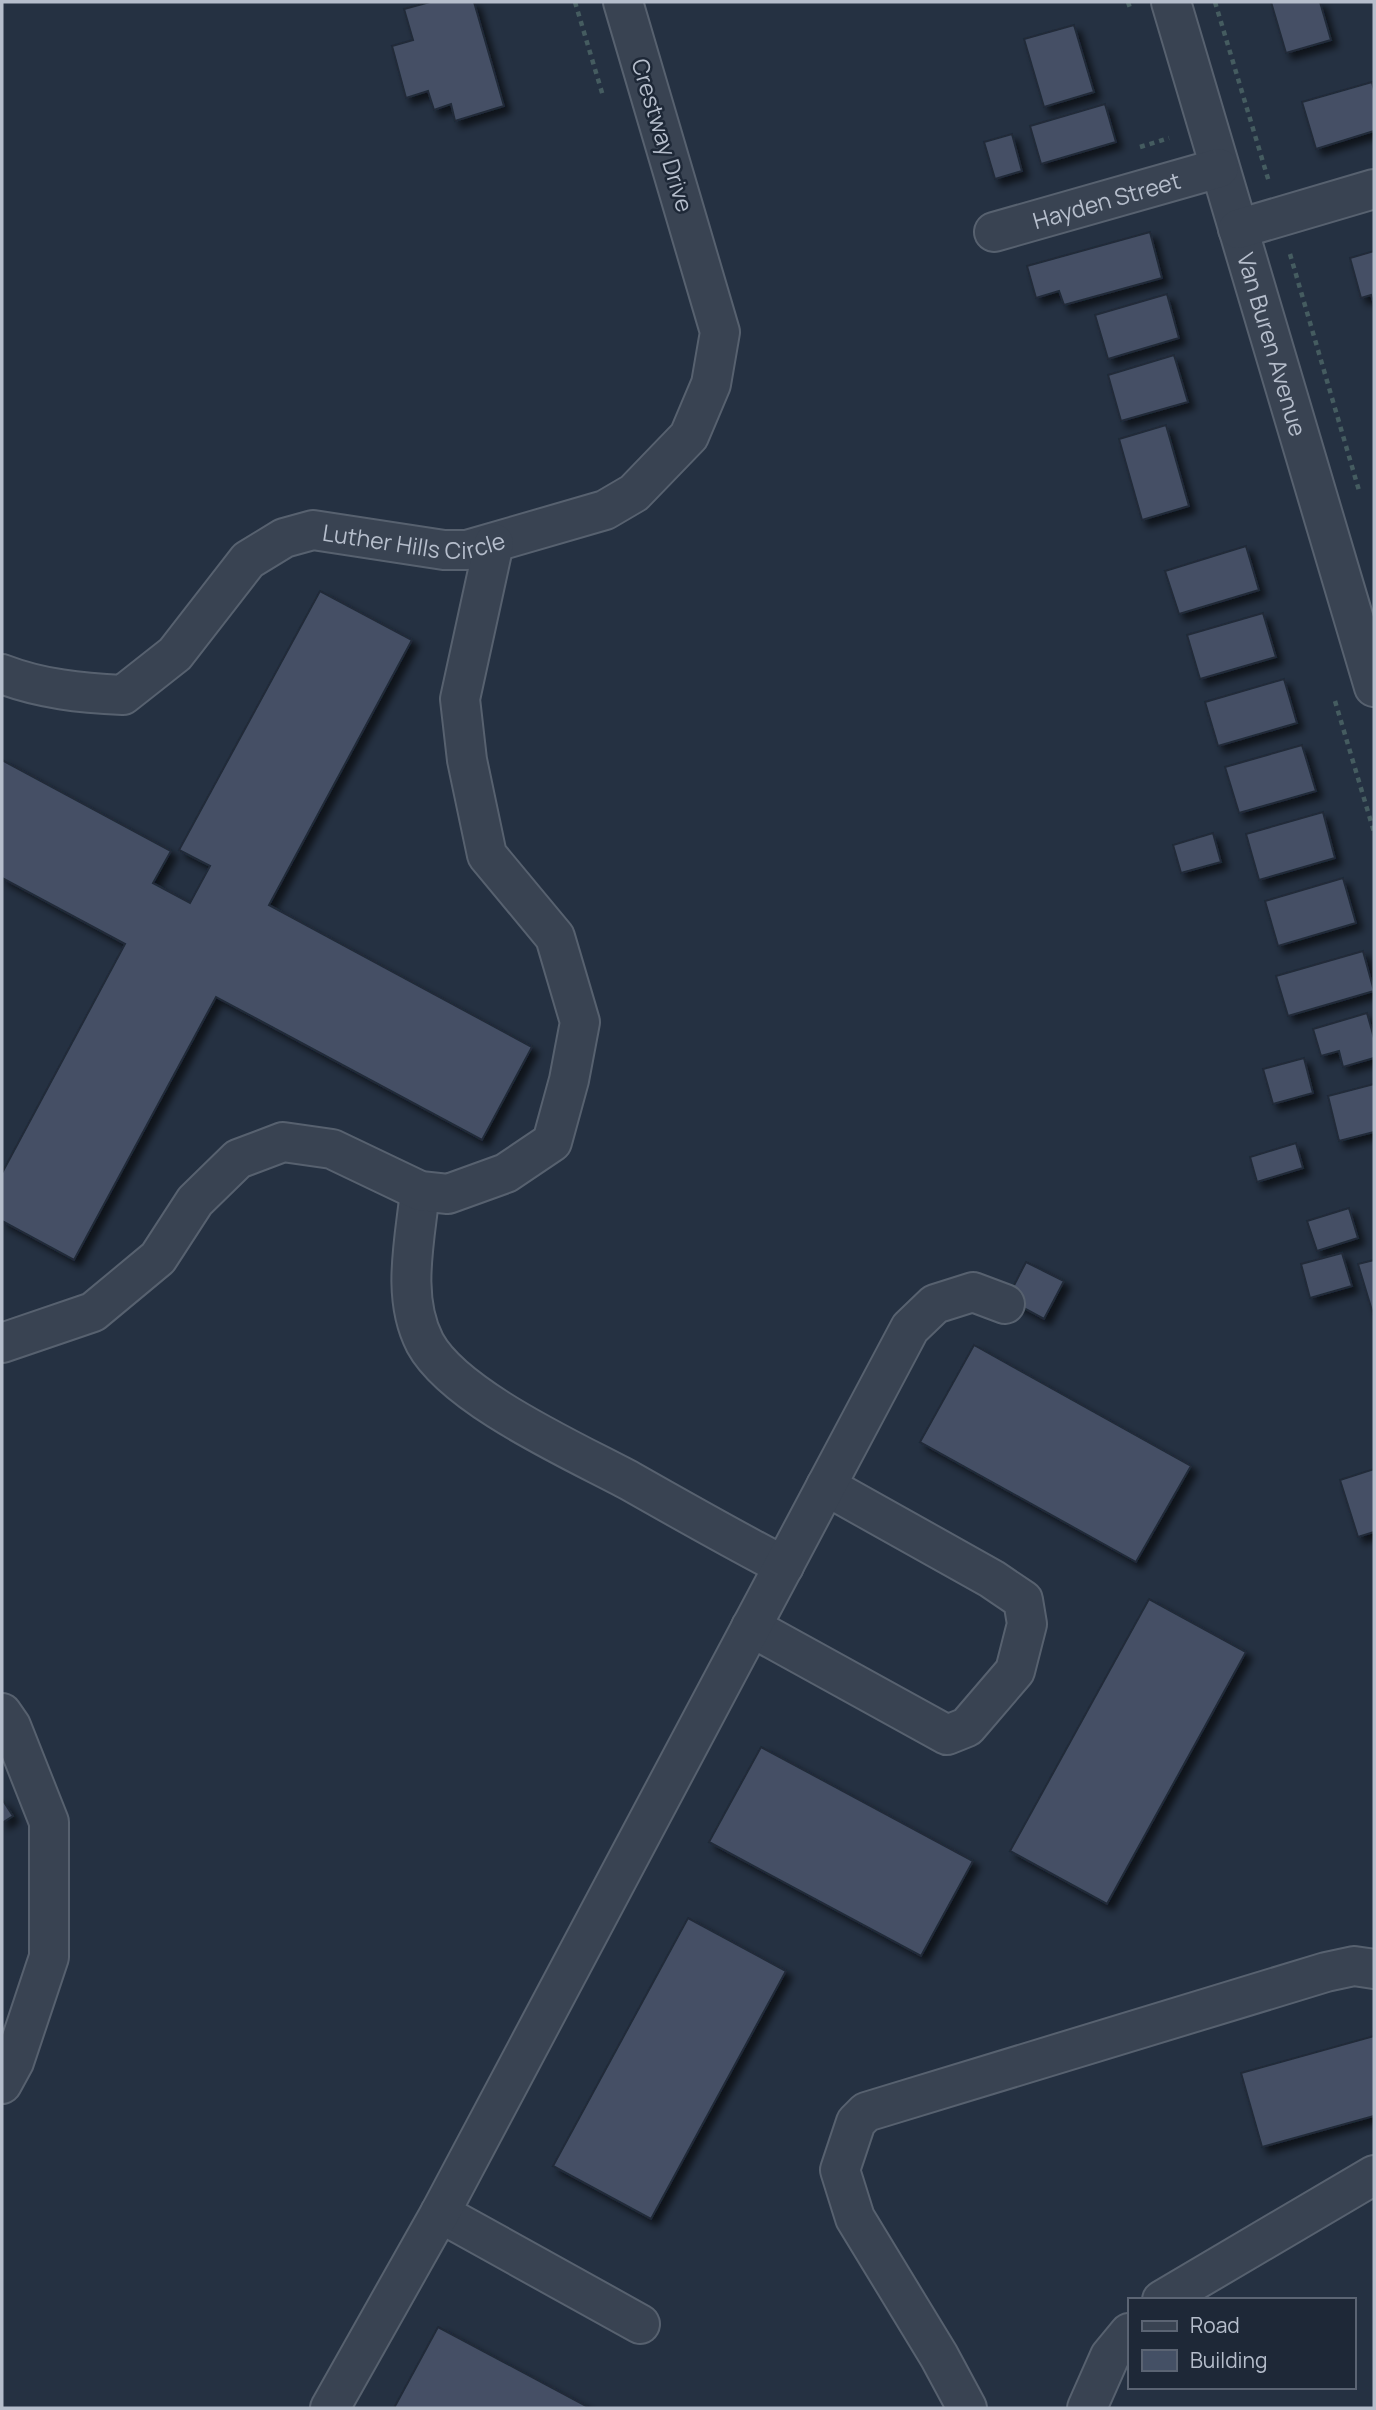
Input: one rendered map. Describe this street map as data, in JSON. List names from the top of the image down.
{
  "streets": {
    "street": [
      "Crestway Drive",
      "Hayden Street",
      "Van Buren Avenue",
      "Luther Hills Circle"
    ]
  },
  "crossings": [
    ["Crestway Drive", "Luther Hills Circle"],
    ["Hayden Street", "Van Buren Avenue"]
  ],
  "legend": ["Road", "Building"]
}
